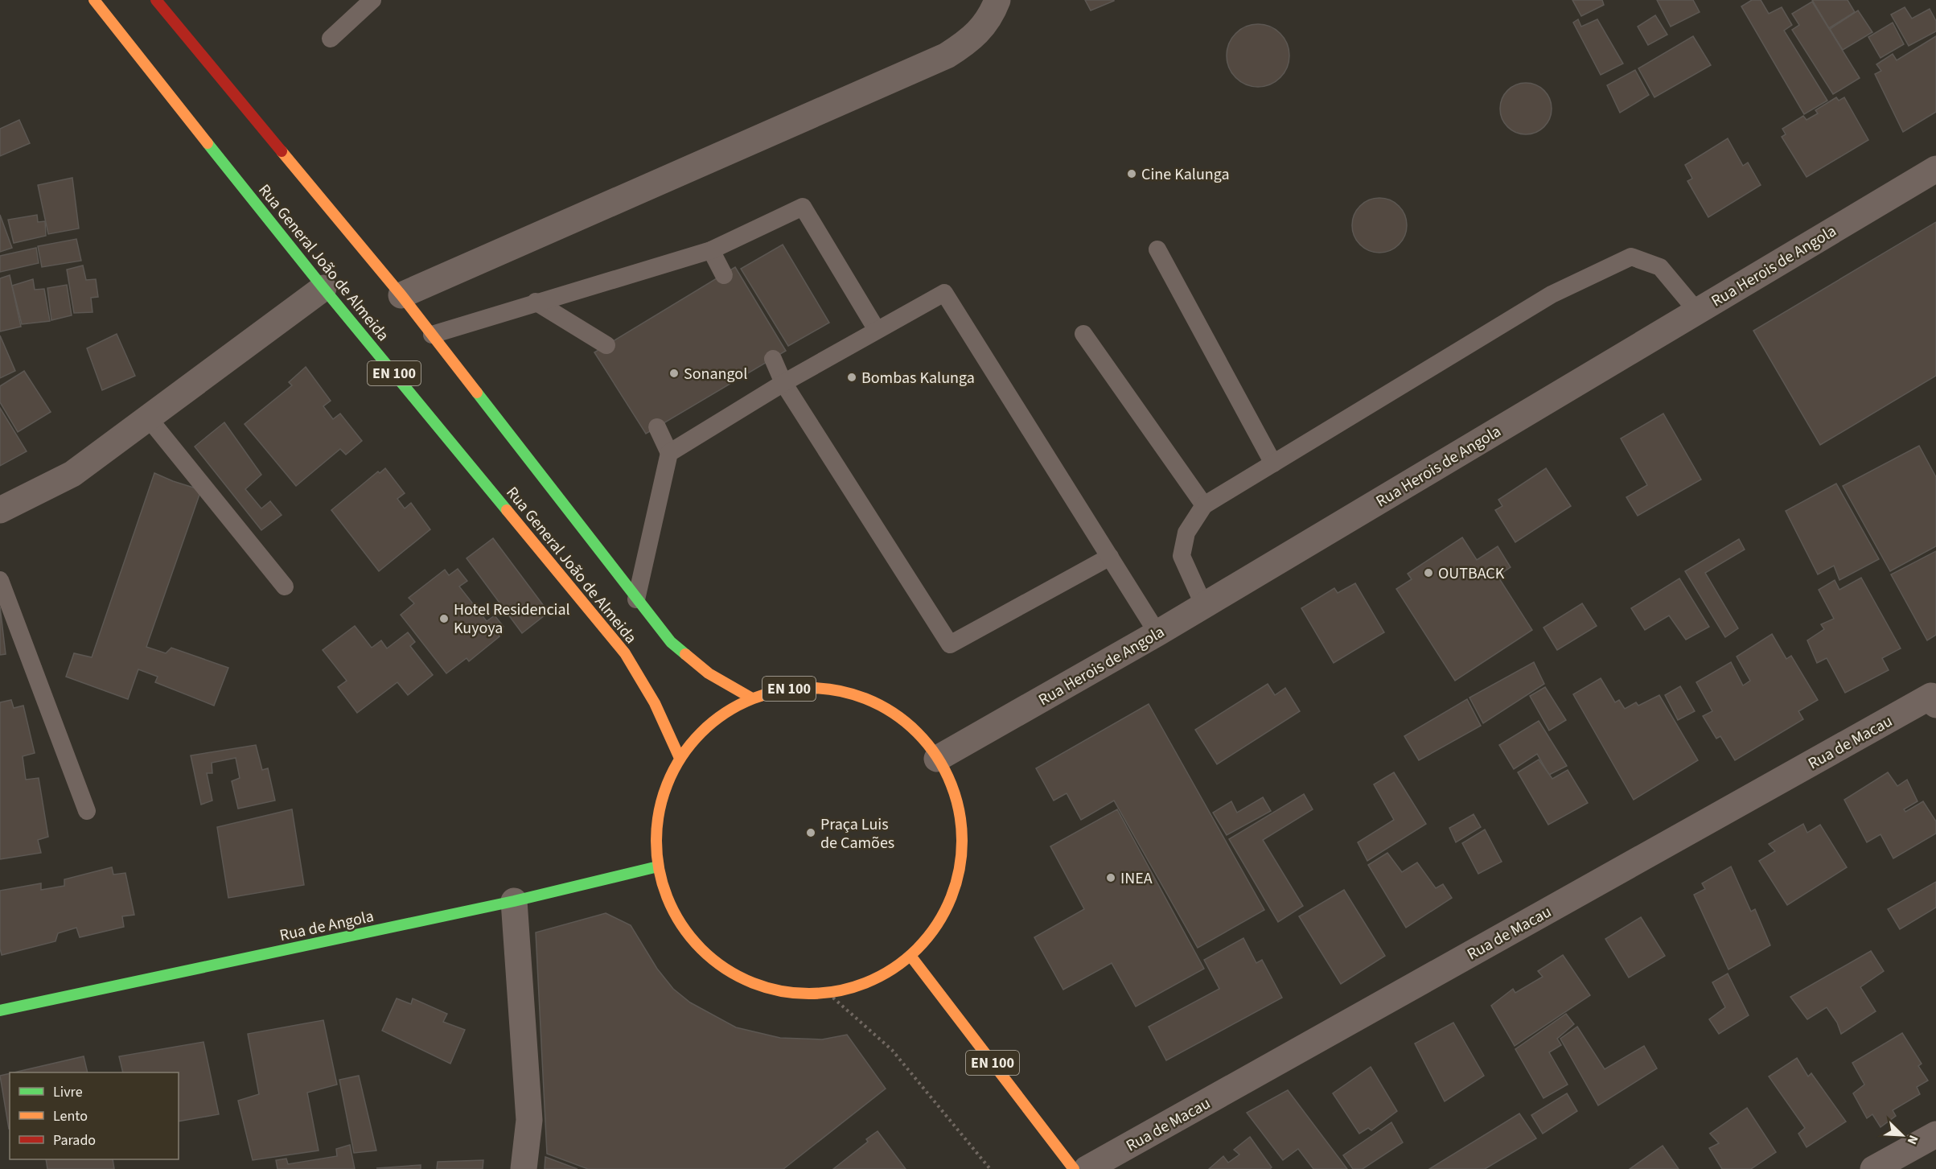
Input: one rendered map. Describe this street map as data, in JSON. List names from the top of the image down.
{
  "streets": {
    "main road": ["Rua General João de Almeida", "EN 100", "Rua de Angola"],
    "street": ["Rua Herois de Angola", "Rua de Macau"]
  },
  "crossings": [
    ["Rua General João de Almeida", "EN 100"],
    ["Rua Herois de Angola", "EN 100"],
    ["EN 100", "Rua de Angola"]
  ],
  "places": [
    "Cine Kalunga",
    "Sonangol",
    "Bombas Kalunga",
    "OUTBACK",
    "Hotel Residencial Kuyoya",
    "Praça Luis de Camões",
    "INEA"
  ],
  "legend": ["Livre", "Lento", "Parado"],
  "north": "bottom right"
}
